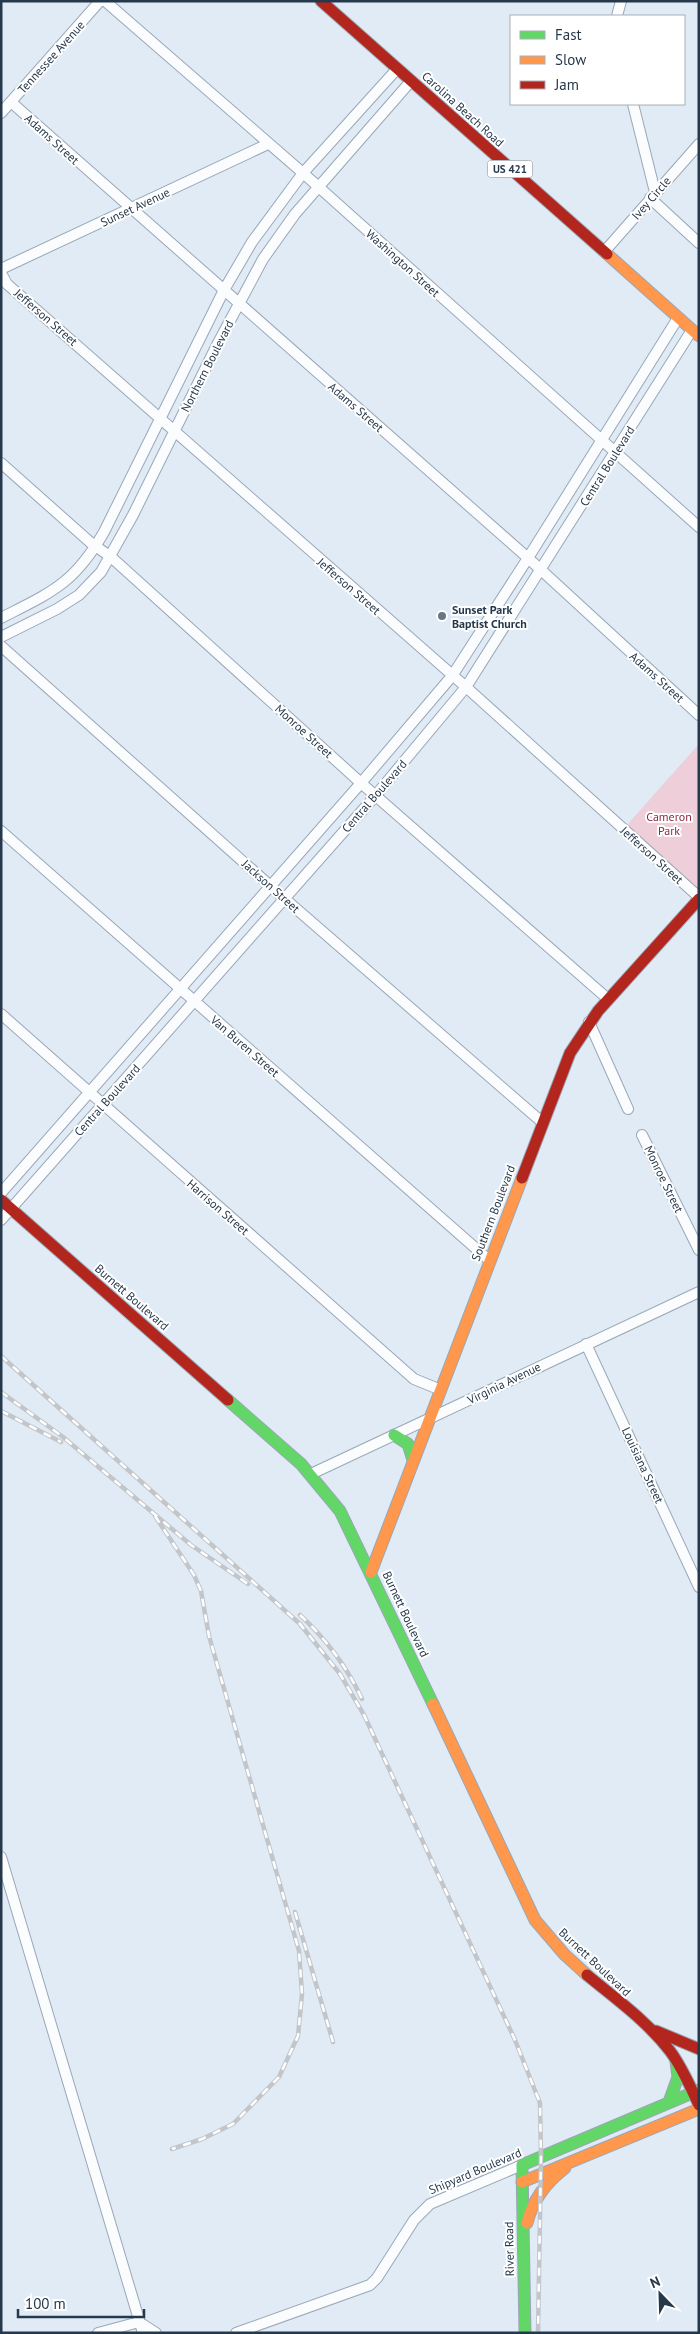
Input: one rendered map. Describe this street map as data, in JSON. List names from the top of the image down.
{
  "streets": {
    "main road": [
      "Carolina Beach Road",
      "US 421",
      "Southern Boulevard",
      "Burnett Boulevard",
      "Shipyard Boulevard",
      "River Road"
    ],
    "street": [
      "Tennessee Avenue",
      "Adams Street",
      "Ivey Circle",
      "Sunset Avenue",
      "Washington Street",
      "Jefferson Street",
      "Northern Boulevard",
      "Central Boulevard",
      "Monroe Street",
      "Jackson Street",
      "Van Buren Street",
      "Harrison Street",
      "Virginia Avenue",
      "Louisiana Street"
    ]
  },
  "crossings": [
    ["Tennessee Avenue", "Adams Street"],
    ["Carolina Beach Road", "Ivey Circle"],
    ["Carolina Beach Road", "Northern Boulevard"],
    ["Carolina Beach Road", "Central Boulevard"],
    ["Adams Street", "Sunset Avenue"],
    ["Adams Street", "Northern Boulevard"],
    ["Adams Street", "Central Boulevard"],
    ["Sunset Avenue", "Washington Street"],
    ["Washington Street", "Northern Boulevard"],
    ["Washington Street", "Central Boulevard"],
    ["Jefferson Street", "Northern Boulevard"],
    ["Jefferson Street", "Central Boulevard"],
    ["Jefferson Street", "Southern Boulevard"],
    ["Northern Boulevard", "Monroe Street"],
    ["Central Boulevard", "Monroe Street"],
    ["Central Boulevard", "Jackson Street"],
    ["Central Boulevard", "Van Buren Street"],
    ["Central Boulevard", "Harrison Street"],
    ["Central Boulevard", "Burnett Boulevard"],
    ["Monroe Street", "Southern Boulevard"],
    ["Jackson Street", "Southern Boulevard"],
    ["Van Buren Street", "Southern Boulevard"],
    ["Harrison Street", "Southern Boulevard"],
    ["Southern Boulevard", "Burnett Boulevard"],
    ["Southern Boulevard", "Virginia Avenue"],
    ["Burnett Boulevard", "Virginia Avenue"],
    ["Burnett Boulevard", "Shipyard Boulevard"],
    ["Virginia Avenue", "Louisiana Street"],
    ["Shipyard Boulevard", "River Road"]
  ],
  "parks": ["Cameron Park"],
  "places": ["Sunset Park Baptist Church"],
  "legend": ["Fast", "Slow", "Jam"],
  "scale_bar": "100 m",
  "north": "top left"
}
